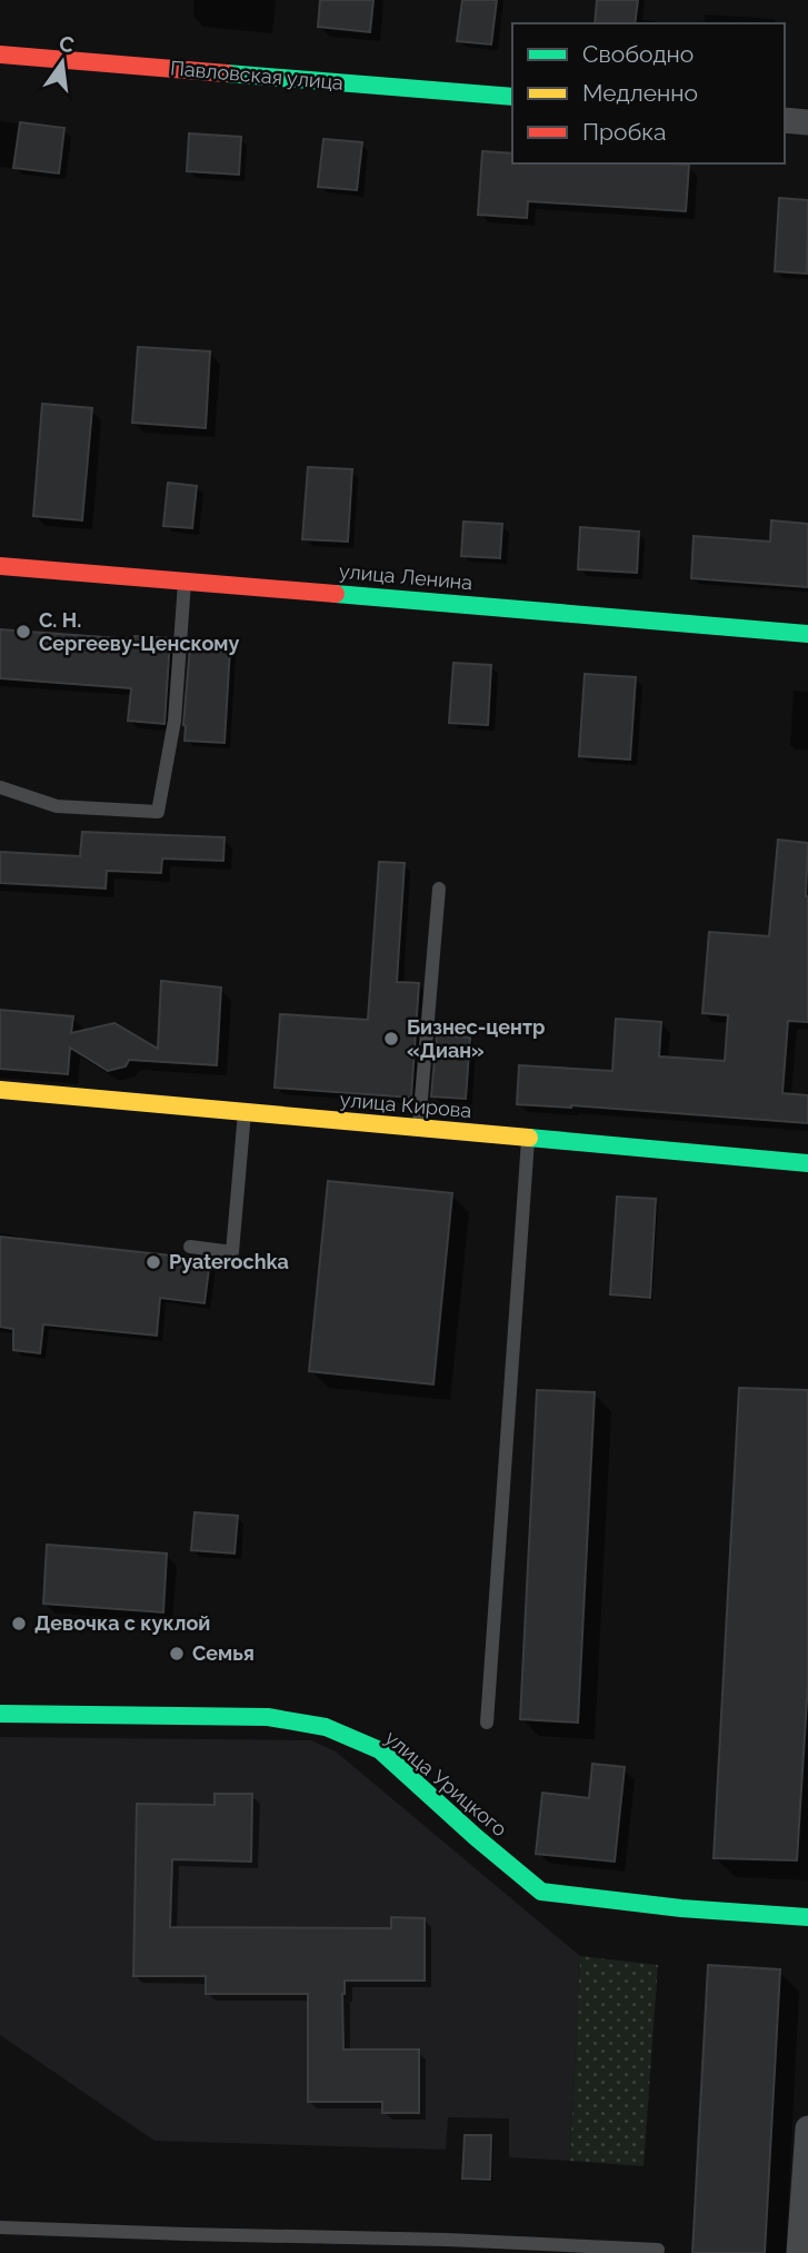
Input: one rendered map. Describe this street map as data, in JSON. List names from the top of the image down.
{
  "streets": {
    "street": [
      "Павловская улица",
      "улица Ленина",
      "улица Кирова",
      "улица Урицкого"
    ]
  },
  "places": [
    "С. Н. Сергееву-Ценскому",
    "Бизнес-центр «Диан»",
    "Pyaterochka",
    "Девочка с куклой",
    "Семья"
  ],
  "legend": ["Свободно", "Медленно", "Пробка"],
  "north": "top"
}
